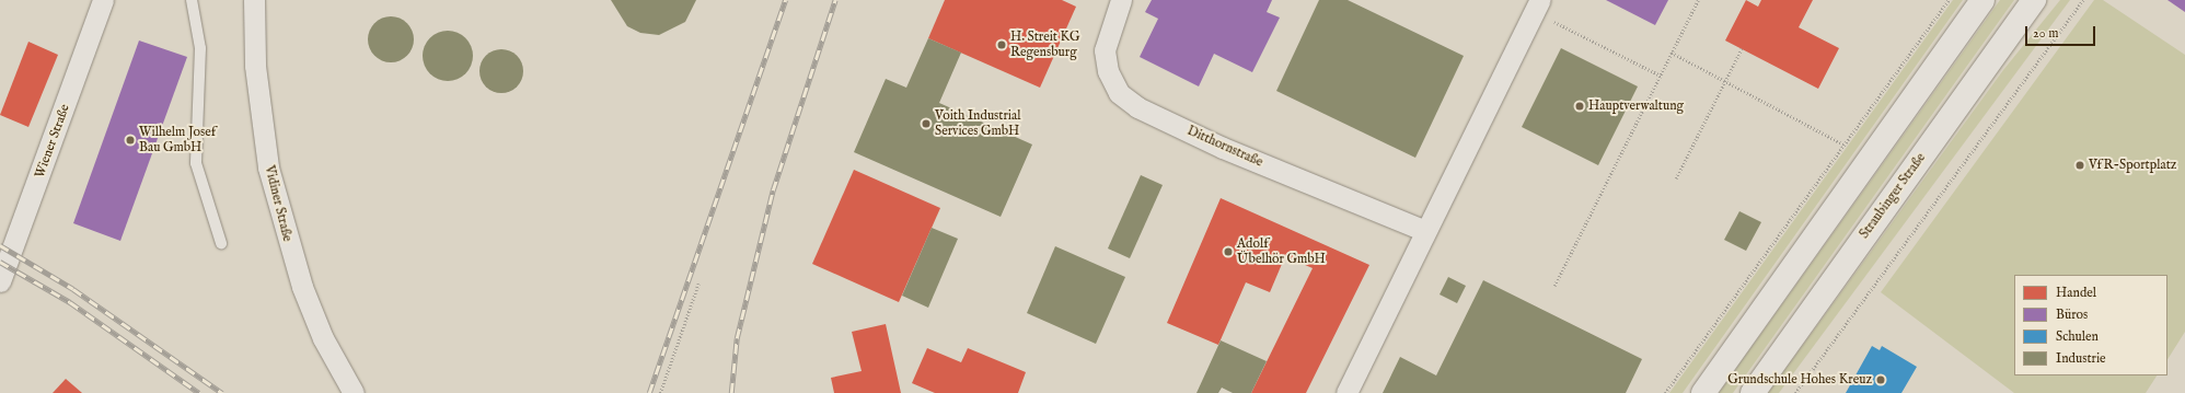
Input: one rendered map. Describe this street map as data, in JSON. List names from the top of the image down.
{
  "streets": {
    "main road": ["Straubinger Straße"],
    "street": ["Wiener Straße", "Ditthornstraße", "Vidiner Straße"]
  },
  "places": [
    "H. Streit KG Regensburg",
    "Hauptverwaltung",
    "Voith Industrial Services GmbH",
    "Wilhelm Josef Bau GmbH",
    "VfR-Sportplatz",
    "Adolf Übelhör GmbH",
    "Grundschule Hohes Kreuz"
  ],
  "legend": [
    "Handel",
    "Büros",
    "Schulen",
    "Industrie"
  ],
  "scale_bar": "20 m"
}
